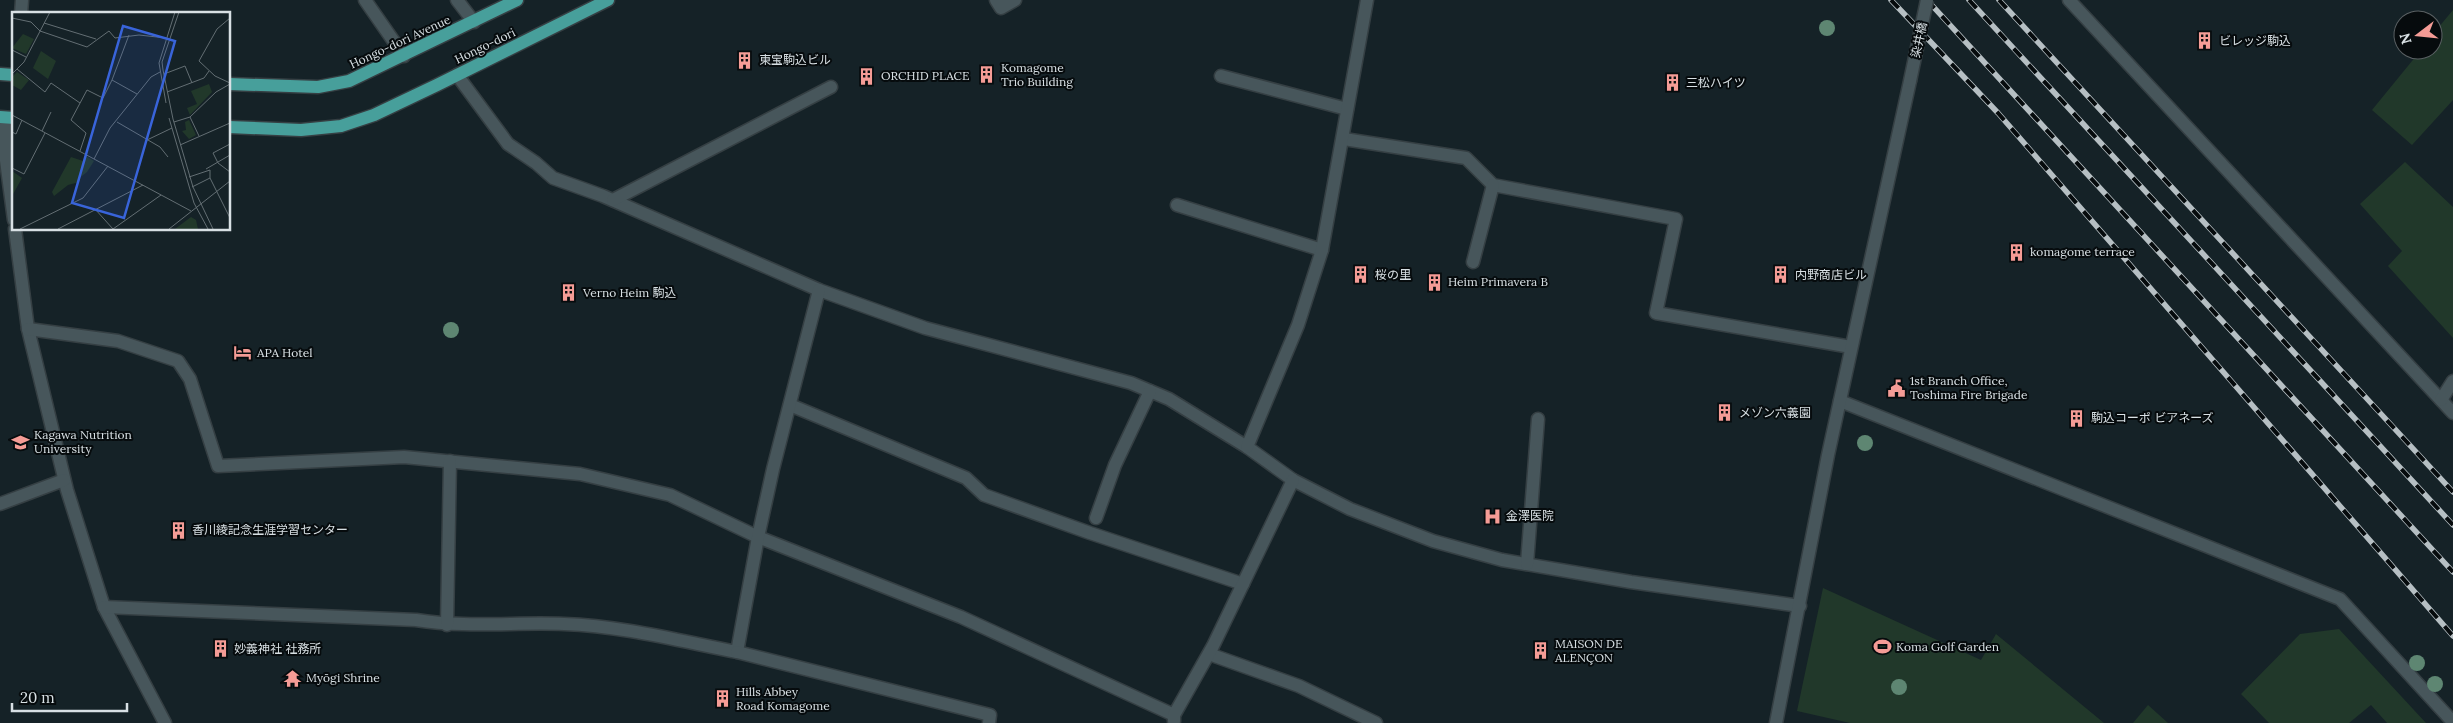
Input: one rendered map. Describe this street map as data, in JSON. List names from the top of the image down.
{
  "streets": {
    "main road": ["Hongo-dori Avenue", "Hongo-dori"],
    "street": ["染井橋"]
  },
  "places": {
    "building": [
      "ビレッジ駒込",
      "東宝駒込ビル",
      "Komagome Trio Building",
      "ORCHID PLACE",
      "三松ハイツ",
      "komagome terrace",
      "桜の里",
      "内野商店ビル",
      "Heim Primavera B",
      "Verno Heim 駒込",
      "メゾン六義園",
      "駒込コーポ ビアネーズ",
      "香川綾記念生涯学習センター",
      "妙義神社 社務所",
      "MAISON DE ALENÇON",
      "Hills Abbey Road Komagome"
    ],
    "hotel": ["APA Hotel"],
    "public building": ["1st Branch Office, Toshima Fire Brigade"],
    "school or university": ["Kagawa Nutrition University"],
    "hospital": ["金澤医院"],
    "sports": ["Koma Golf Garden"],
    "temple": ["Myōgi Shrine"]
  },
  "scale_bar": "20 m",
  "north": "left"
}
